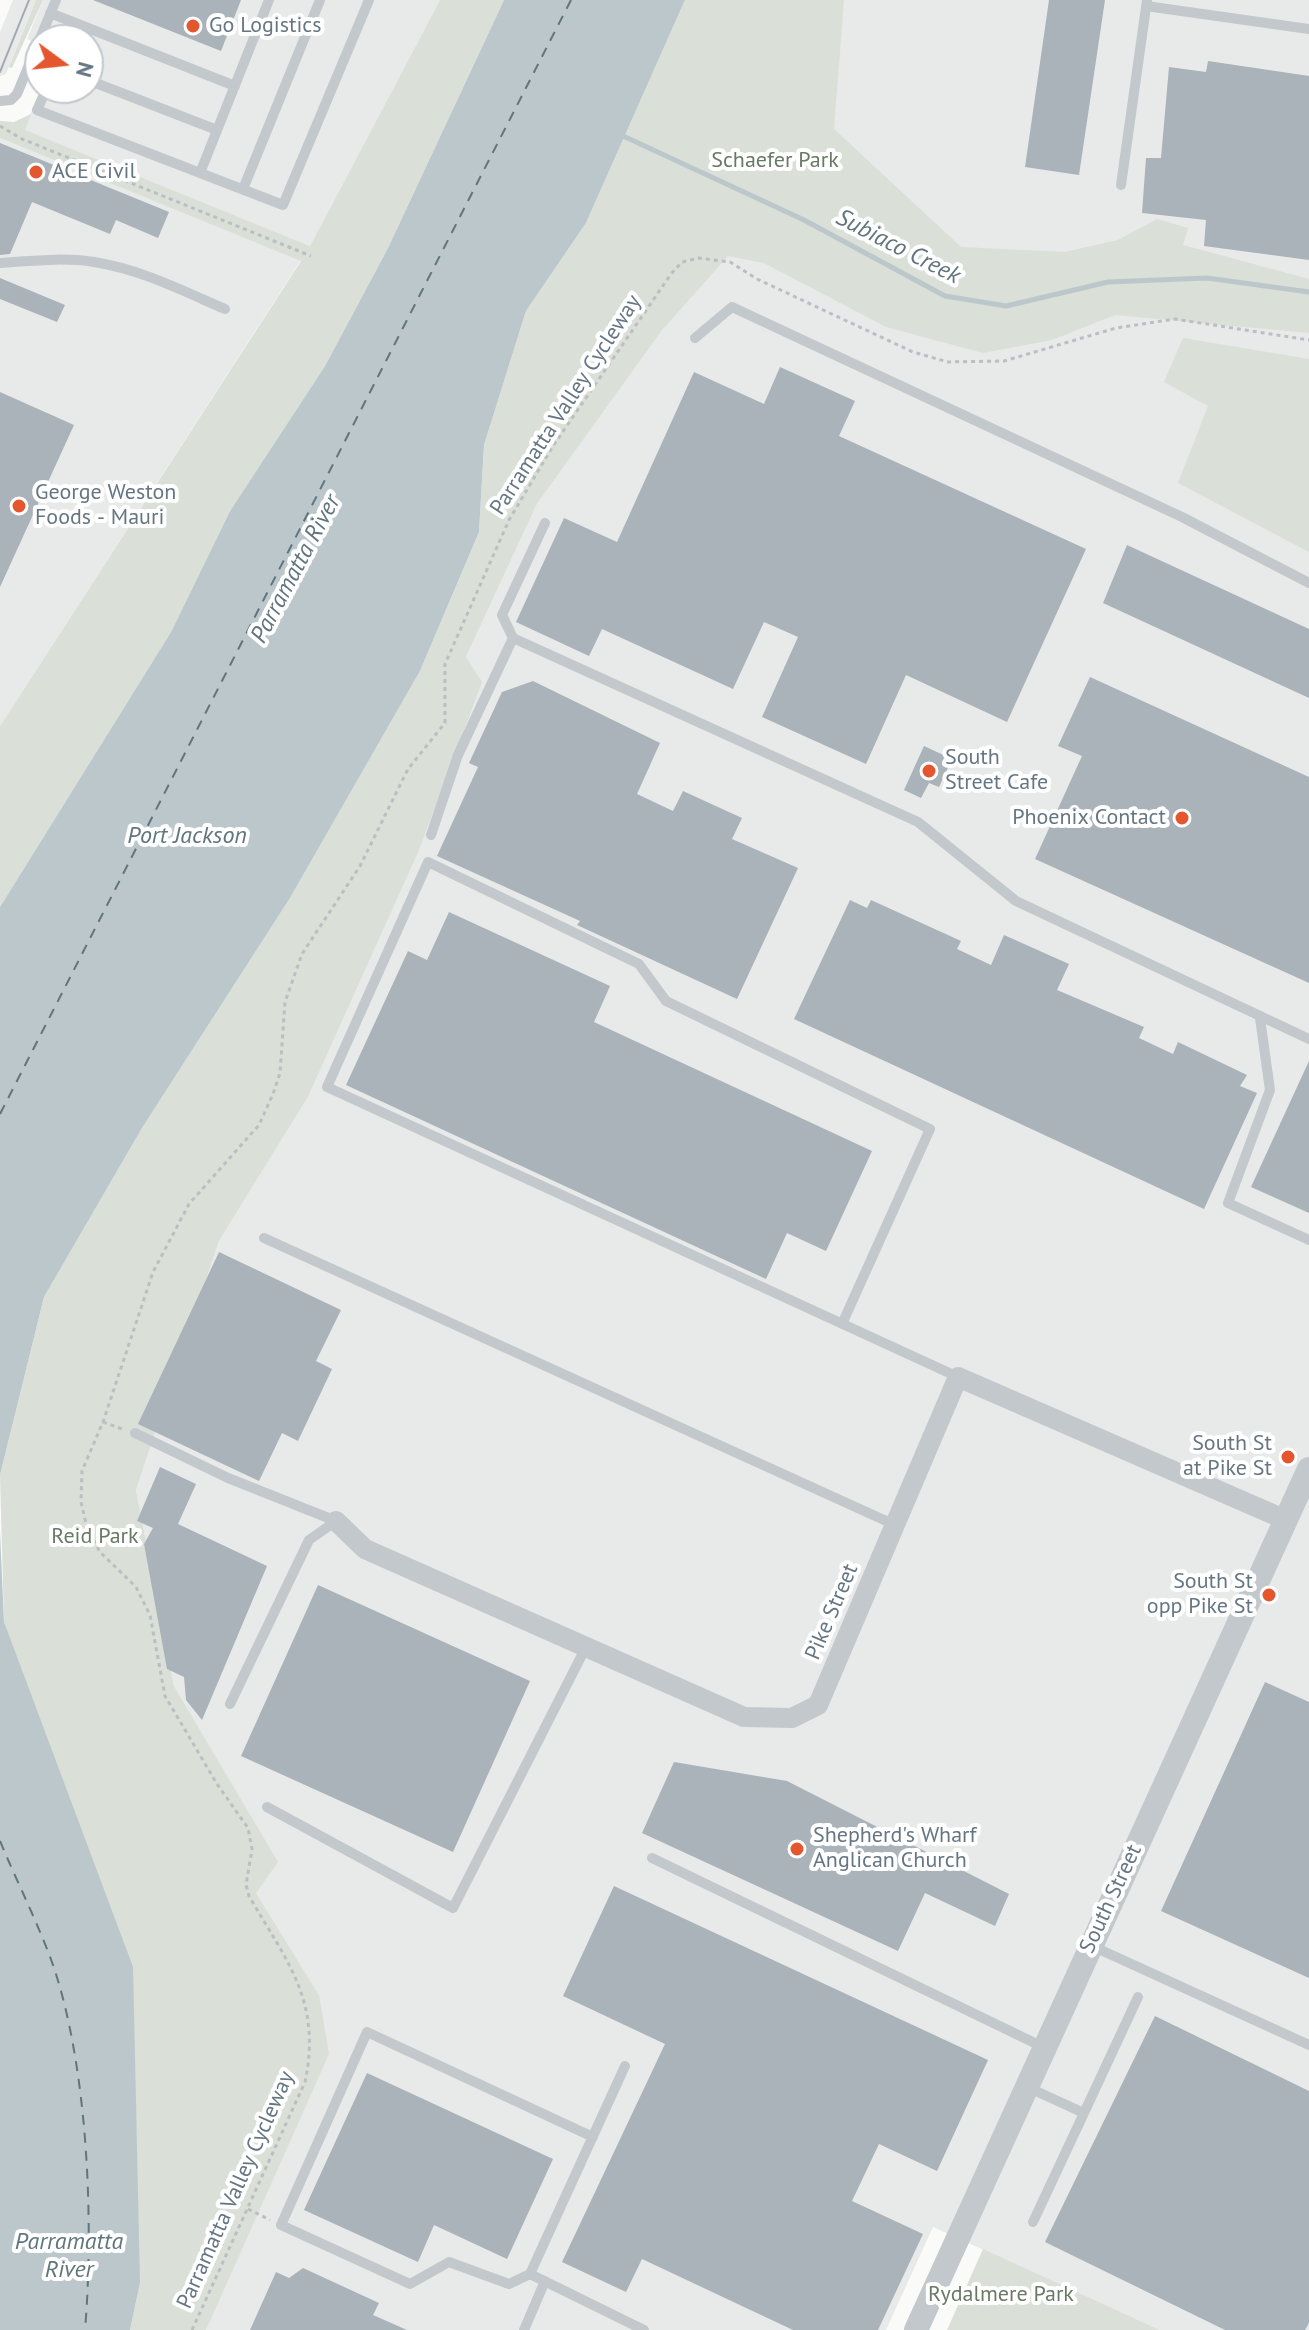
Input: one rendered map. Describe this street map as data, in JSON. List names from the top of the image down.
{
  "streets": {
    "street": ["Pike Street", "South Street"],
    "path": ["Parramatta Valley Cycleway"]
  },
  "water": ["Subiaco Creek", "Parramatta River", "Port Jackson"],
  "parks": ["Schaefer Park", "Reid Park", "Rydalmere Park"],
  "places": [
    "Go Logistics",
    "ACE Civil",
    "George Weston Foods - Mauri",
    "South Street Cafe",
    "Phoenix Contact",
    "South St at Pike St",
    "South St opp Pike St",
    "Shepherd's Wharf Anglican Church"
  ],
  "north": "right"
}
